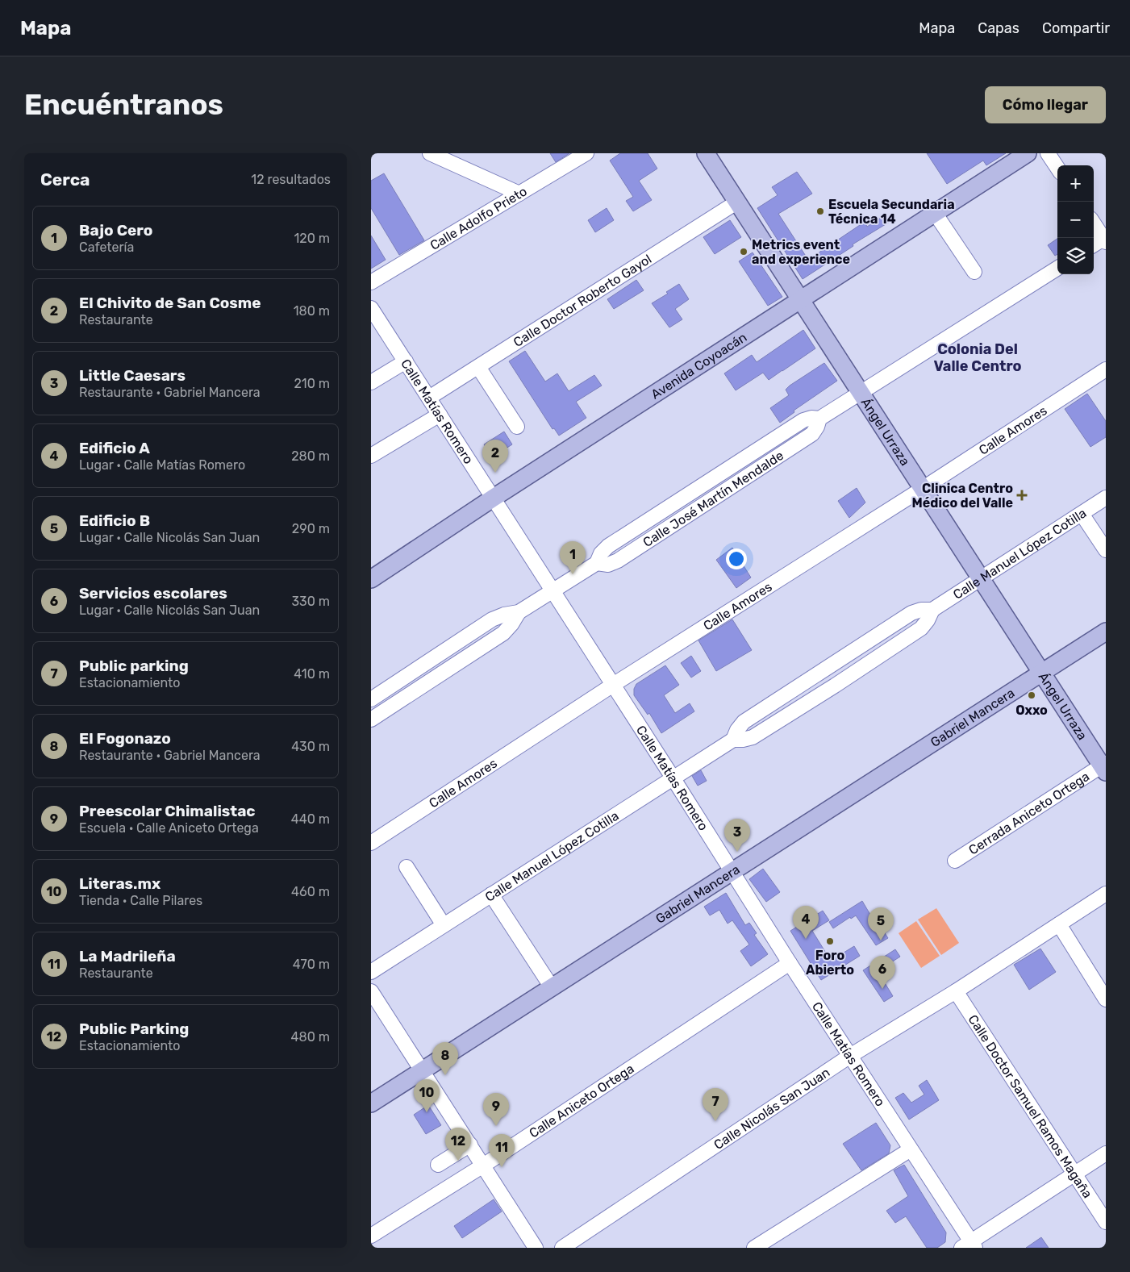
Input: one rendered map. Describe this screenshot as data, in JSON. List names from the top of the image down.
{
  "streets": {
    "main road": ["Avenida Coyoacán", "Ángel Urraza", "Gabriel Mancera"],
    "street": [
      "Calle Adolfo Prieto",
      "Calle Doctor Roberto Gayol",
      "Calle Matías Romero",
      "Calle Amores",
      "Calle José Martín Mendalde",
      "Calle Manuel López Cotilla",
      "Cerrada Aniceto Ortega",
      "Calle Aniceto Ortega",
      "Calle Doctor Samuel Ramos Magaña",
      "Calle Nicolás San Juan"
    ]
  },
  "crossings": [
    ["Calle Doctor Roberto Gayol", "Calle Matías Romero"],
    ["Calle Doctor Roberto Gayol", "Ángel Urraza"],
    ["Avenida Coyoacán", "Calle Matías Romero"],
    ["Avenida Coyoacán", "Ángel Urraza"],
    ["Calle Matías Romero", "Calle Amores"],
    ["Calle Matías Romero", "Calle José Martín Mendalde"],
    ["Calle Matías Romero", "Calle Manuel López Cotilla"],
    ["Calle Matías Romero", "Gabriel Mancera"],
    ["Calle Matías Romero", "Calle Aniceto Ortega"],
    ["Calle Matías Romero", "Calle Nicolás San Juan"],
    ["Calle Amores", "Ángel Urraza"],
    ["Ángel Urraza", "Calle José Martín Mendalde"],
    ["Ángel Urraza", "Calle Manuel López Cotilla"],
    ["Ángel Urraza", "Gabriel Mancera"],
    ["Ángel Urraza", "Cerrada Aniceto Ortega"],
    ["Calle Doctor Samuel Ramos Magaña", "Calle Nicolás San Juan"]
  ],
  "districts": ["Colonia Del Valle Centro"],
  "places": {
    "other": [
      "Escuela Secundaria Técnica 14",
      "Metrics event and experience",
      "Oxxo",
      "Foro Abierto"
    ],
    "health": ["Clinica Centro Médico del Valle"]
  },
  "page": {
    "header": "Mapa",
    "nav": ["Mapa", "Capas", "Compartir"],
    "buttons": "Cómo llegar",
    "title": "Encuéntranos",
    "heading": ["Cerca", "12 resultados"],
    "map_buttons": ["+", "−"],
    "list": [
      {
        "mark": "1",
        "name": "Bajo Cero",
        "note": "Cafetería",
        "value": "120 m"
      },
      {
        "mark": "2",
        "name": "El Chivito de San Cosme",
        "note": "Restaurante",
        "value": "180 m"
      },
      {
        "mark": "3",
        "name": "Little Caesars",
        "note": "Restaurante · Gabriel Mancera",
        "value": "210 m"
      },
      {
        "mark": "4",
        "name": "Edificio A",
        "note": "Lugar · Calle Matías Romero",
        "value": "280 m"
      },
      {
        "mark": "5",
        "name": "Edificio B",
        "note": "Lugar · Calle Nicolás San Juan",
        "value": "290 m"
      },
      {
        "mark": "6",
        "name": "Servicios escolares",
        "note": "Lugar · Calle Nicolás San Juan",
        "value": "330 m"
      },
      {
        "mark": "7",
        "name": "Public parking",
        "note": "Estacionamiento",
        "value": "410 m"
      },
      {
        "mark": "8",
        "name": "El Fogonazo",
        "note": "Restaurante · Gabriel Mancera",
        "value": "430 m"
      },
      {
        "mark": "9",
        "name": "Preescolar Chimalistac",
        "note": "Escuela · Calle Aniceto Ortega",
        "value": "440 m"
      },
      {
        "mark": "10",
        "name": "Literas.mx",
        "note": "Tienda · Calle Pilares",
        "value": "460 m"
      },
      {
        "mark": "11",
        "name": "La Madrileña",
        "note": "Restaurante",
        "value": "470 m"
      },
      {
        "mark": "12",
        "name": "Public Parking",
        "note": "Estacionamiento",
        "value": "480 m"
      }
    ],
    "pins": [
      "2",
      "1",
      "3",
      "4",
      "5",
      "6",
      "8",
      "10",
      "7",
      "9",
      "12",
      "11"
    ]
  }
}
